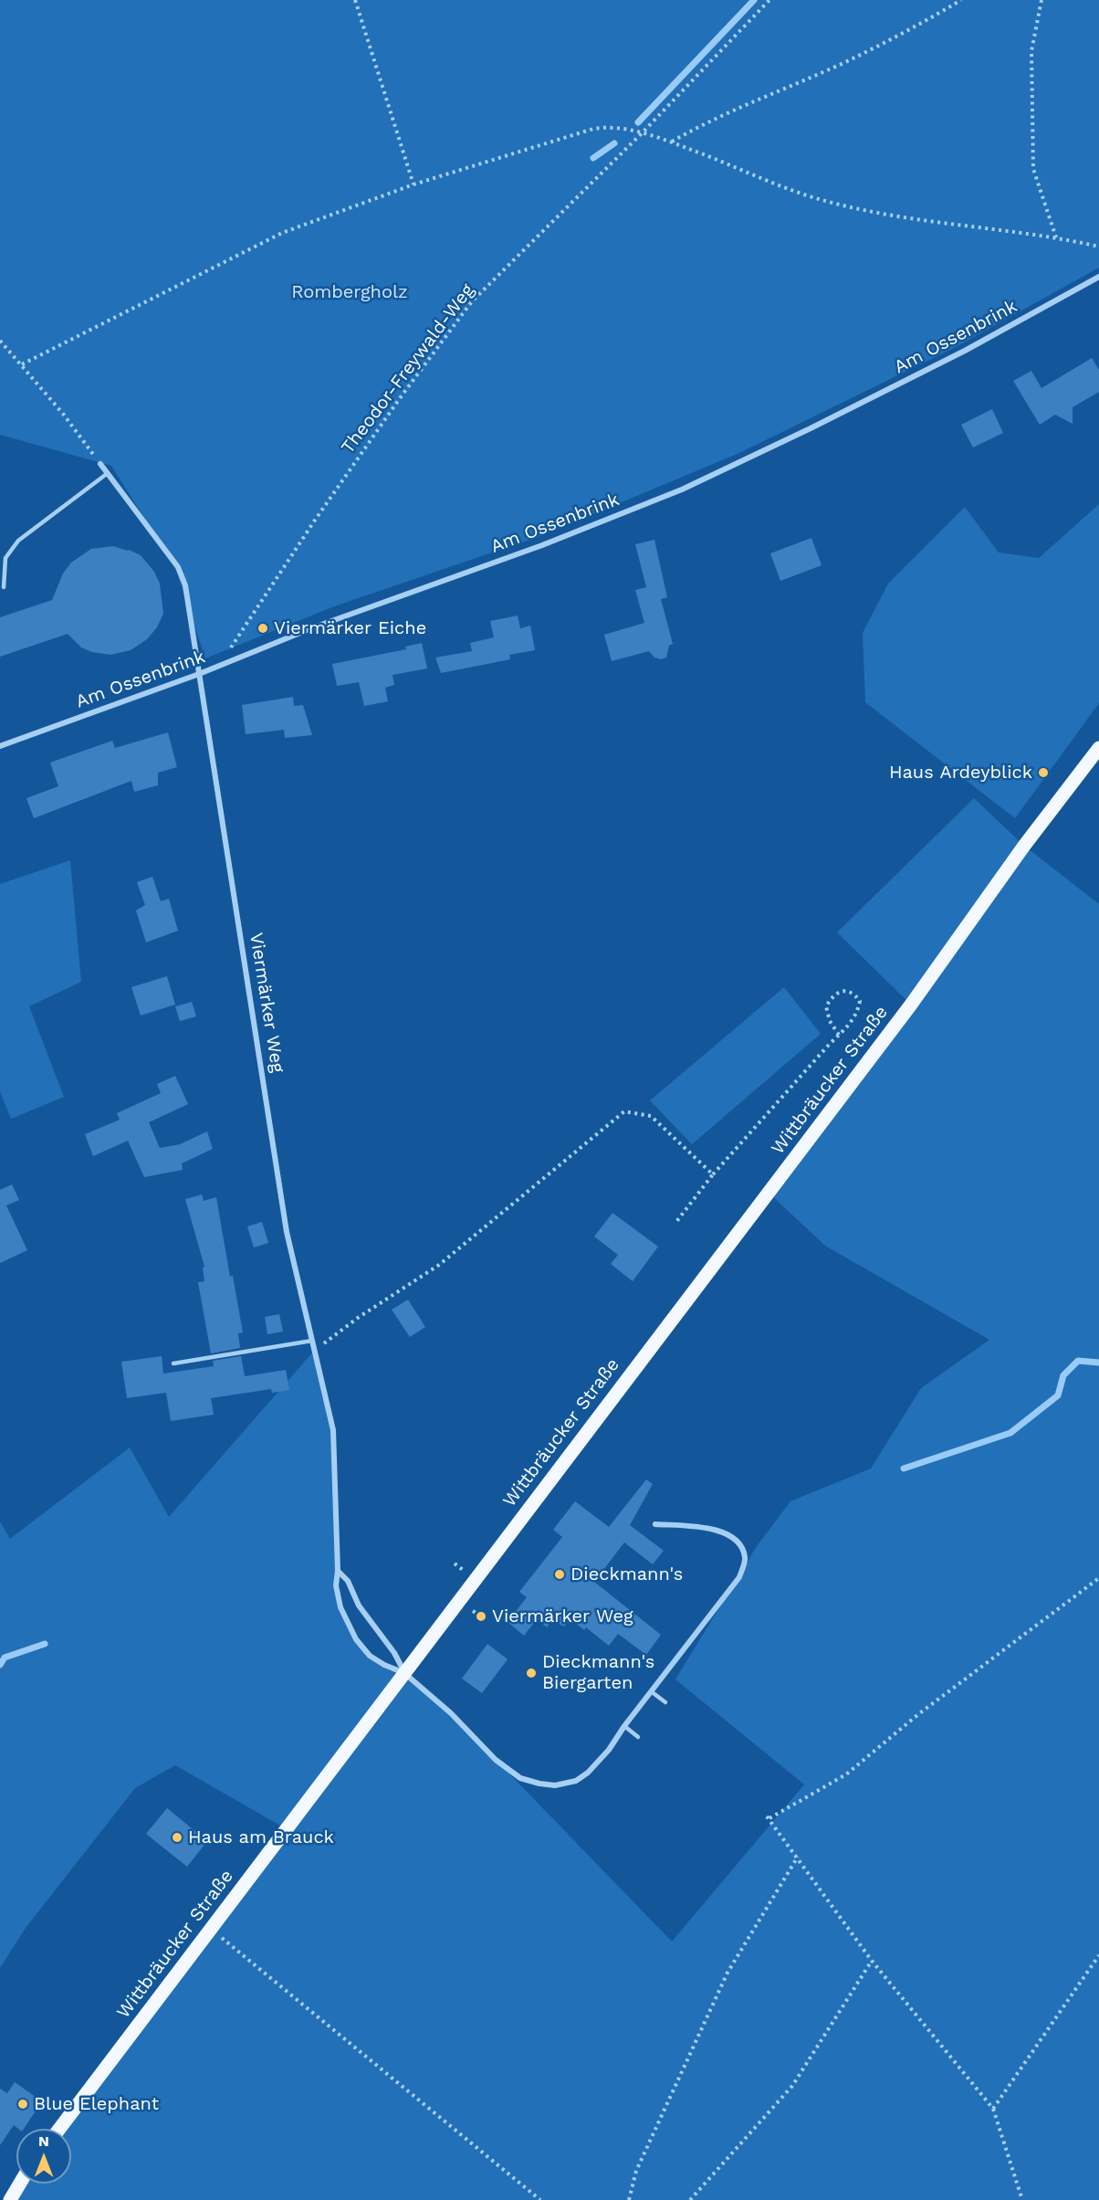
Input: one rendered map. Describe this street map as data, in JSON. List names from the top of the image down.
{
  "streets": {
    "main road": ["Wittbräucker Straße"],
    "street": ["Am Ossenbrink", "Viermärker Weg"],
    "path": ["Theodor-Freywald-Weg"]
  },
  "crossings": [
    ["Am Ossenbrink", "Theodor-Freywald-Weg"],
    ["Am Ossenbrink", "Viermärker Weg"],
    ["Viermärker Weg", "Wittbräucker Straße"]
  ],
  "parks": ["Rombergholz"],
  "places": [
    "Viermärker Eiche",
    "Haus Ardeyblick",
    "Dieckmann's",
    "Viermärker Weg",
    "Dieckmann's Biergarten",
    "Haus am Brauck",
    "Blue Elephant"
  ],
  "north": "top"
}
